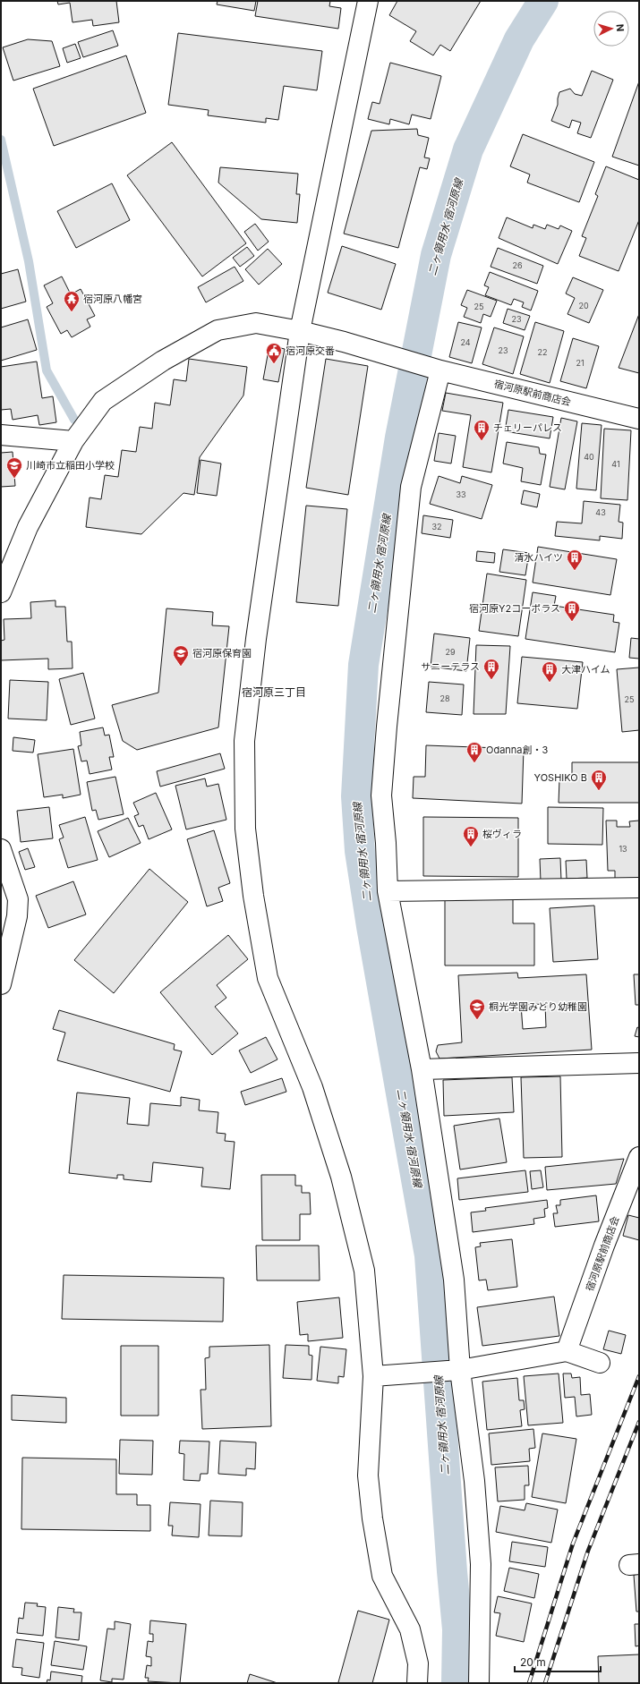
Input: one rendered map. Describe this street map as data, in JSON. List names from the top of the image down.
{
  "streets": {
    "street": ["宿河原駅前商店会"]
  },
  "districts": ["宿河原三丁目"],
  "water": ["二ヶ領用水 宿河原線"],
  "places": {
    "temple": ["宿河原八幡宮"],
    "public building": ["宿河原交番"],
    "building": [
      "チェリーパレス",
      "清水ハイツ",
      "宿河原Y2コーポラス",
      "サニーテラス",
      "大津ハイム",
      "Odanna創・3",
      "YOSHIKO B",
      "桜ヴィラ"
    ],
    "school or university": ["川崎市立稲田小学校", "宿河原保育園", "桐光学園みどり幼稚園"]
  },
  "house_numbers": [
    "26",
    "20",
    "25",
    "23",
    "24",
    "23",
    "22",
    "21",
    "40",
    "41",
    "33",
    "43",
    "32",
    "29",
    "28",
    "25",
    "13"
  ],
  "scale_bar": "20 m",
  "north": "right"
}
